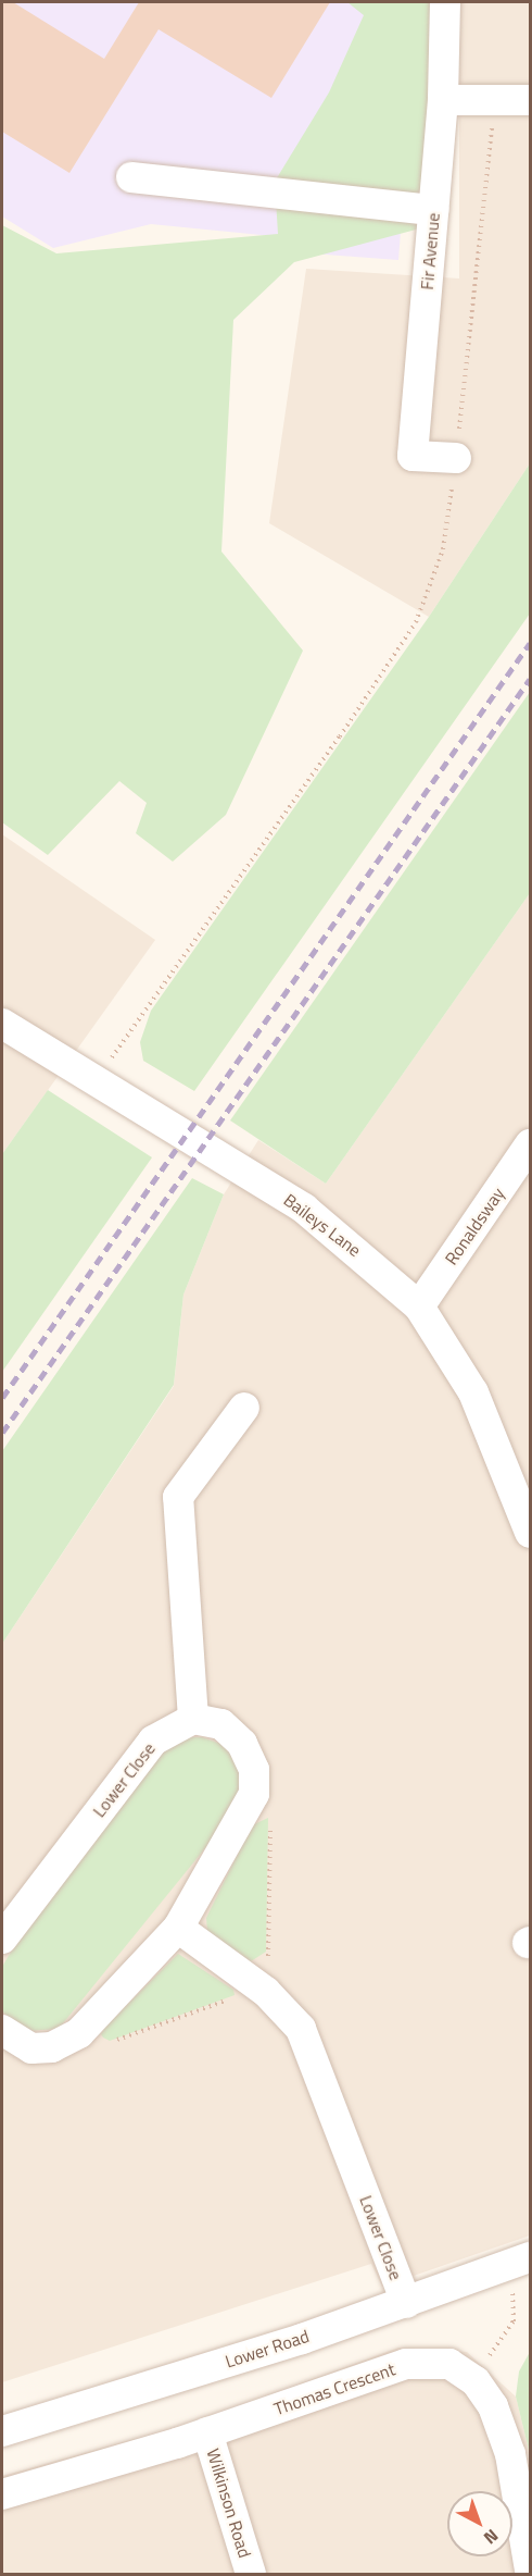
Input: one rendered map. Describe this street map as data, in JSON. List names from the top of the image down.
{
  "streets": {
    "street": [
      "Fir Avenue",
      "Baileys Lane",
      "Ronaldsway",
      "Lower Close",
      "Lower Road",
      "Thomas Crescent",
      "Wilkinson Road"
    ]
  },
  "crossings": [
    ["Baileys Lane", "Ronaldsway"],
    ["Lower Close", "Lower Road"],
    ["Thomas Crescent", "Wilkinson Road"]
  ],
  "north": "bottom right"
}
